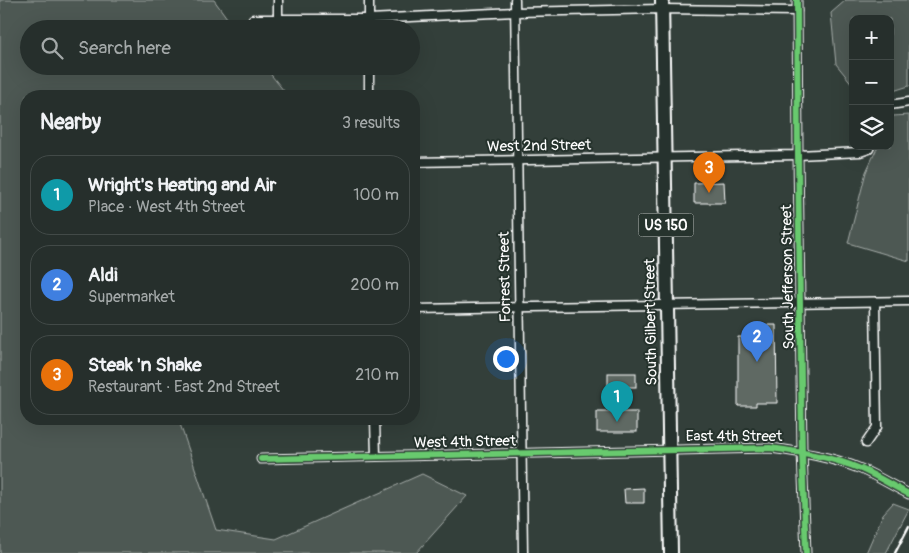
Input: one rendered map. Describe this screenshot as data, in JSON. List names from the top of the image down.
{
  "streets": {
    "main road": ["US 150", "South Gilbert Street"],
    "street": [
      "West 2nd Street",
      "Forrest Street",
      "South Jefferson Street",
      "East 4th Street",
      "West 4th Street"
    ]
  },
  "crossings": [
    ["West 2nd Street", "Forrest Street"],
    ["West 2nd Street", "South Jefferson Street"],
    ["West 2nd Street", "South Gilbert Street"],
    ["Forrest Street", "West 4th Street"],
    ["South Jefferson Street", "East 4th Street"],
    ["South Gilbert Street", "East 4th Street"],
    ["South Gilbert Street", "West 4th Street"],
    ["East 4th Street", "West 4th Street"]
  ],
  "page": {
    "map_buttons": ["+", "−"],
    "search": "Search here",
    "heading": ["Nearby", "3 results"],
    "pins": ["3", "2", "1"],
    "list": [
      {
        "mark": "1",
        "name": "Wright's Heating and Air",
        "note": "Place · West 4th Street",
        "value": "100 m"
      },
      {
        "mark": "2",
        "name": "Aldi",
        "note": "Supermarket",
        "value": "200 m"
      },
      {
        "mark": "3",
        "name": "Steak 'n Shake",
        "note": "Restaurant · East 2nd Street",
        "value": "210 m"
      }
    ]
  }
}
